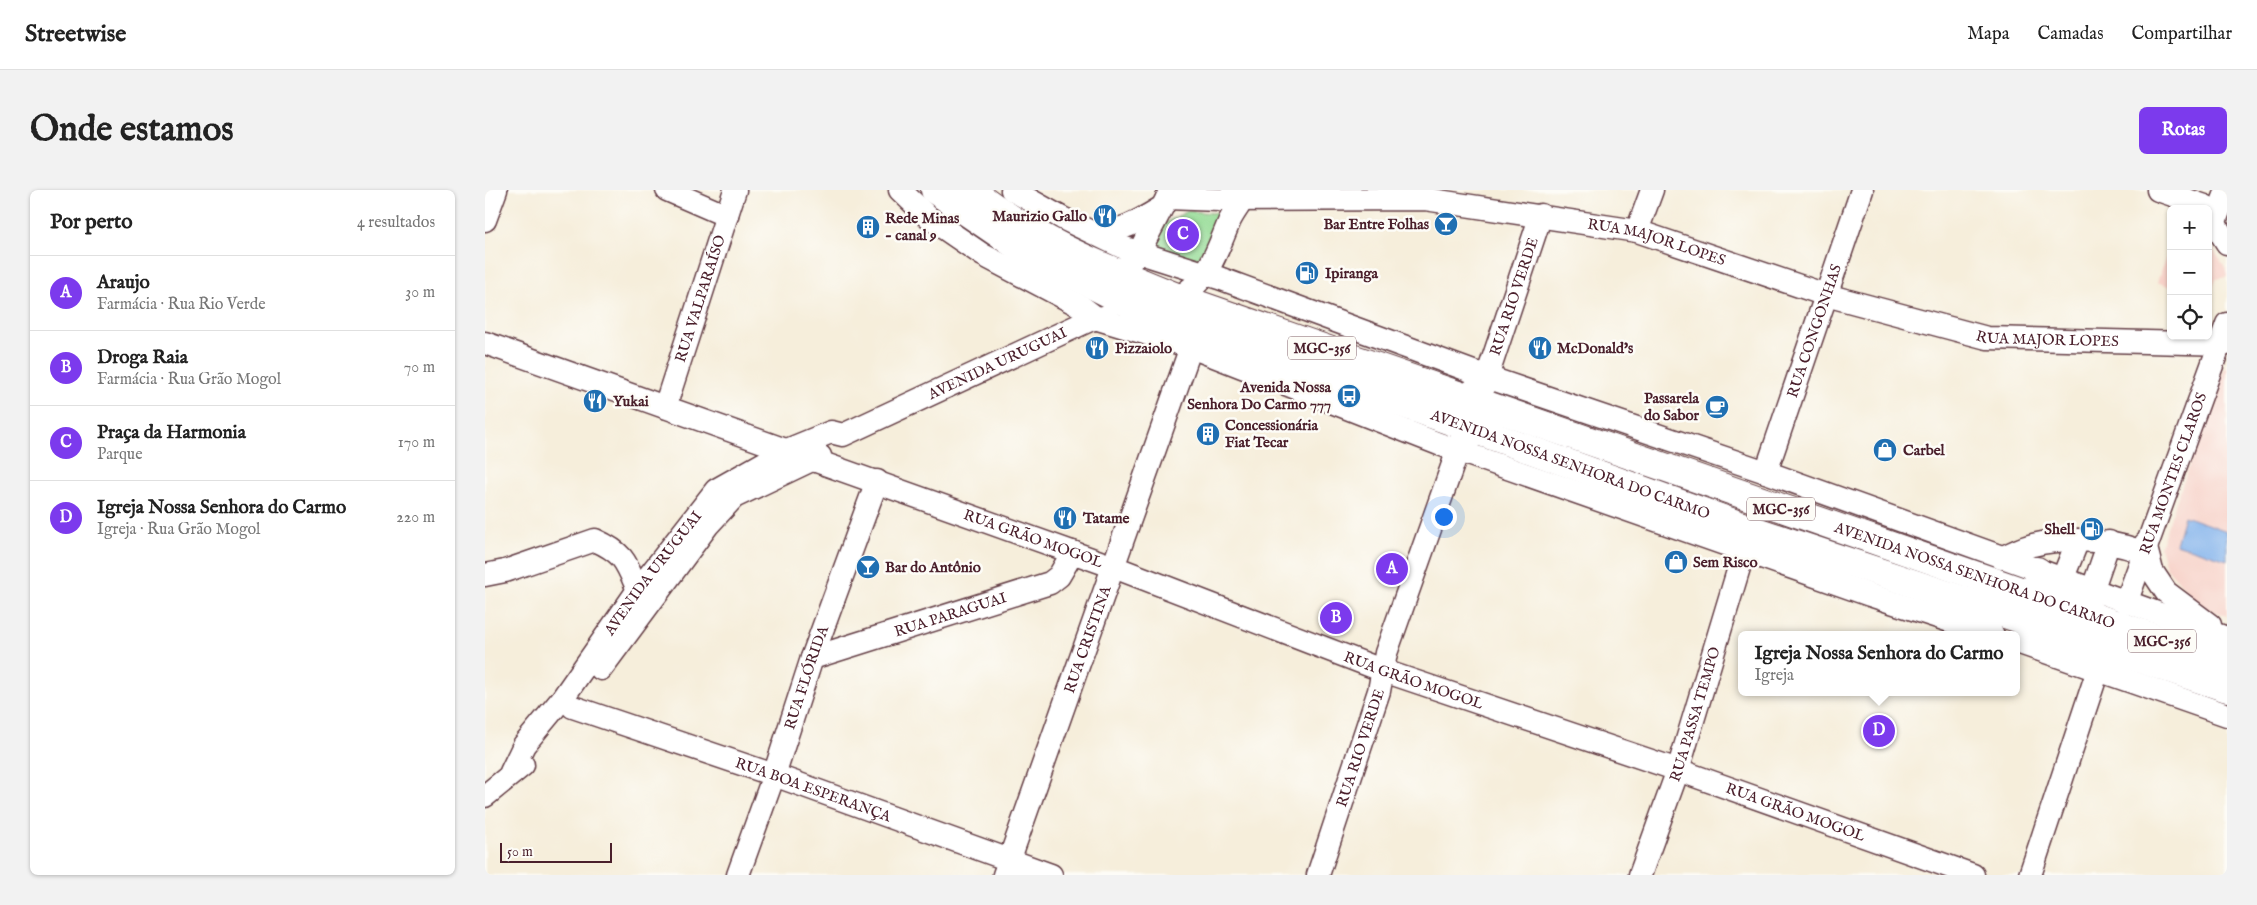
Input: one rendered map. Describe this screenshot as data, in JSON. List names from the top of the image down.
{
  "streets": {
    "main road": ["MGC-356", "AVENIDA NOSSA SENHORA DO CARMO"],
    "street": [
      "RUA MAJOR LOPES",
      "RUA RIO VERDE",
      "RUA VALPARAÍSO",
      "RUA CONGONHAS",
      "AVENIDA URUGUAI",
      "RUA MONTES CLAROS",
      "RUA GRÃO MOGOL",
      "RUA PARAGUAI",
      "RUA CRISTINA",
      "RUA FLÓRIDA",
      "RUA PASSA TEMPO",
      "RUA BOA ESPERANÇA"
    ]
  },
  "crossings": [
    ["RUA MAJOR LOPES", "RUA RIO VERDE"],
    ["RUA MAJOR LOPES", "RUA CONGONHAS"],
    ["RUA MAJOR LOPES", "RUA MONTES CLAROS"],
    ["RUA RIO VERDE", "AVENIDA NOSSA SENHORA DO CARMO"],
    ["RUA RIO VERDE", "RUA GRÃO MOGOL"],
    ["RUA VALPARAÍSO", "RUA GRÃO MOGOL"],
    ["RUA CONGONHAS", "AVENIDA NOSSA SENHORA DO CARMO"],
    ["AVENIDA URUGUAI", "AVENIDA NOSSA SENHORA DO CARMO"],
    ["AVENIDA URUGUAI", "RUA GRÃO MOGOL"],
    ["AVENIDA URUGUAI", "RUA BOA ESPERANÇA"],
    ["AVENIDA NOSSA SENHORA DO CARMO", "RUA MONTES CLAROS"],
    ["AVENIDA NOSSA SENHORA DO CARMO", "RUA CRISTINA"],
    ["AVENIDA NOSSA SENHORA DO CARMO", "RUA PASSA TEMPO"],
    ["RUA GRÃO MOGOL", "RUA PARAGUAI"],
    ["RUA GRÃO MOGOL", "RUA CRISTINA"],
    ["RUA GRÃO MOGOL", "RUA FLÓRIDA"],
    ["RUA GRÃO MOGOL", "RUA PASSA TEMPO"],
    ["RUA PARAGUAI", "RUA FLÓRIDA"],
    ["RUA CRISTINA", "RUA BOA ESPERANÇA"],
    ["RUA FLÓRIDA", "RUA BOA ESPERANÇA"]
  ],
  "places": {
    "restaurant": [
      "Maurizio Gallo",
      "Pizzaiolo",
      "McDonald's",
      "Yukai",
      "Tatame"
    ],
    "bar": ["Bar Entre Folhas", "Bar do Antônio"],
    "building": ["Rede Minas - canal 9", "Concessionária Fiat Tecar"],
    "fuel station": ["Ipiranga", "Shell"],
    "bus stop": ["Avenida Nossa Senhora Do Carmo 777"],
    "cafe": ["Passarela do Sabor"],
    "shop": ["Carbel", "Sem Risco"]
  },
  "scale_bar": "50 m",
  "page": {
    "header": "Streetwise",
    "nav": ["Mapa", "Camadas", "Compartilhar"],
    "buttons": "Rotas",
    "title": "Onde estamos",
    "heading": ["Por perto", "4 resultados"],
    "map_buttons": ["+", "−"],
    "pins": [
      "C",
      "A",
      "B",
      "D"
    ],
    "list": [
      {
        "mark": "A",
        "name": "Araujo",
        "note": "Farmácia · Rua Rio Verde",
        "value": "30 m"
      },
      {
        "mark": "B",
        "name": "Droga Raia",
        "note": "Farmácia · Rua Grão Mogol",
        "value": "70 m"
      },
      {
        "mark": "C",
        "name": "Praça da Harmonia",
        "note": "Parque",
        "value": "170 m"
      },
      {
        "mark": "D",
        "name": "Igreja Nossa Senhora do Carmo",
        "note": "Igreja · Rua Grão Mogol",
        "value": "220 m"
      }
    ],
    "popup": ["Igreja Nossa Senhora do Carmo", "Igreja"],
    "scale": "50 m"
  }
}
